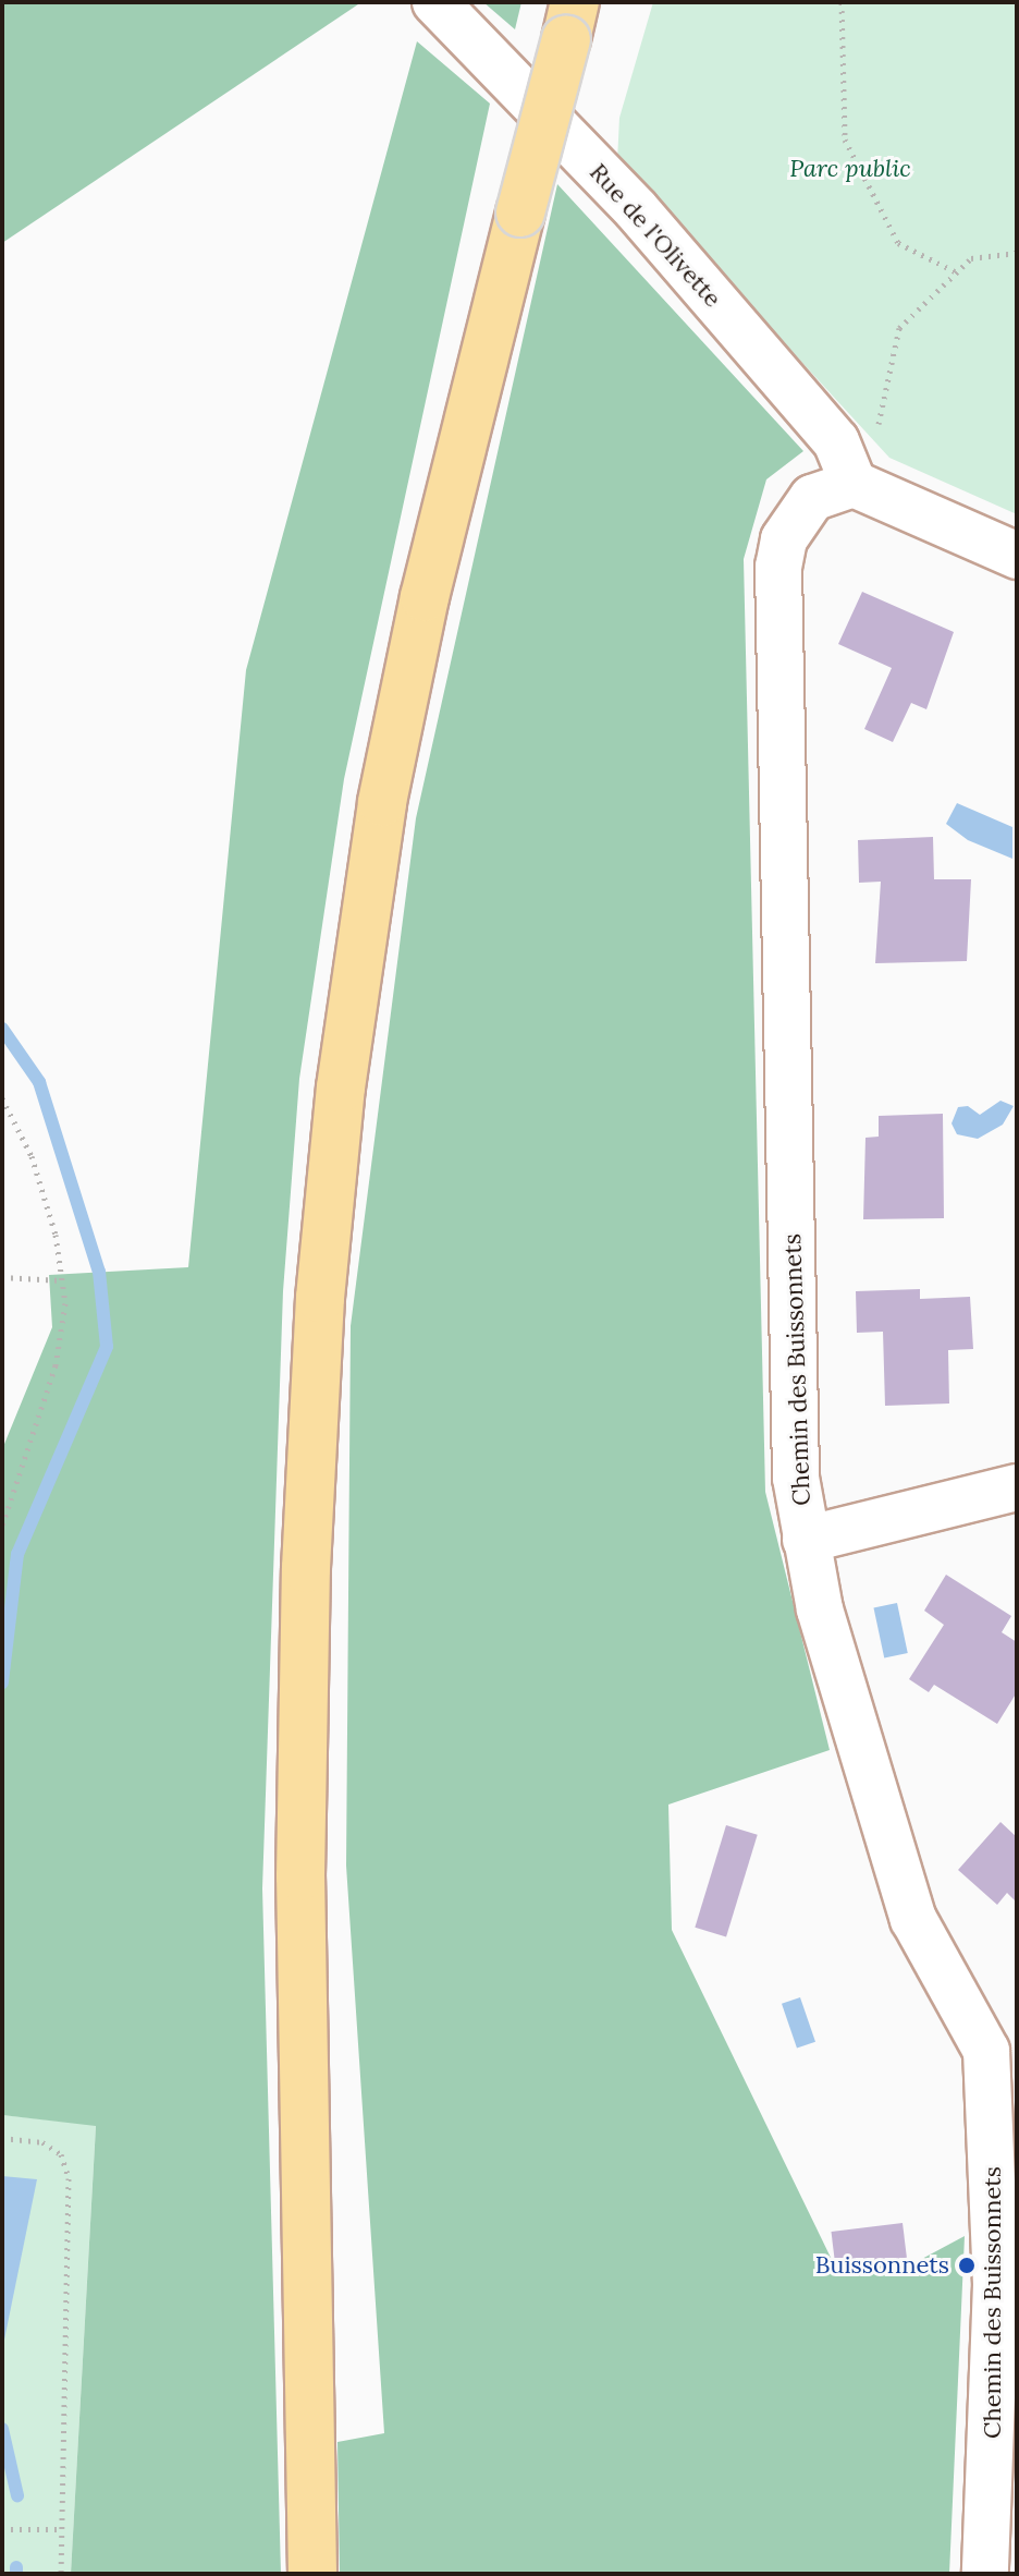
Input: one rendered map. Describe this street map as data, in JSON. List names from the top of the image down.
{
  "streets": {
    "street": ["Rue de l'Olivette", "Chemin des Buissonnets"]
  },
  "crossings": [
    ["Rue de l'Olivette", "Chemin des Buissonnets"]
  ],
  "parks": ["Parc public"],
  "places": ["Buissonnets"]
}
